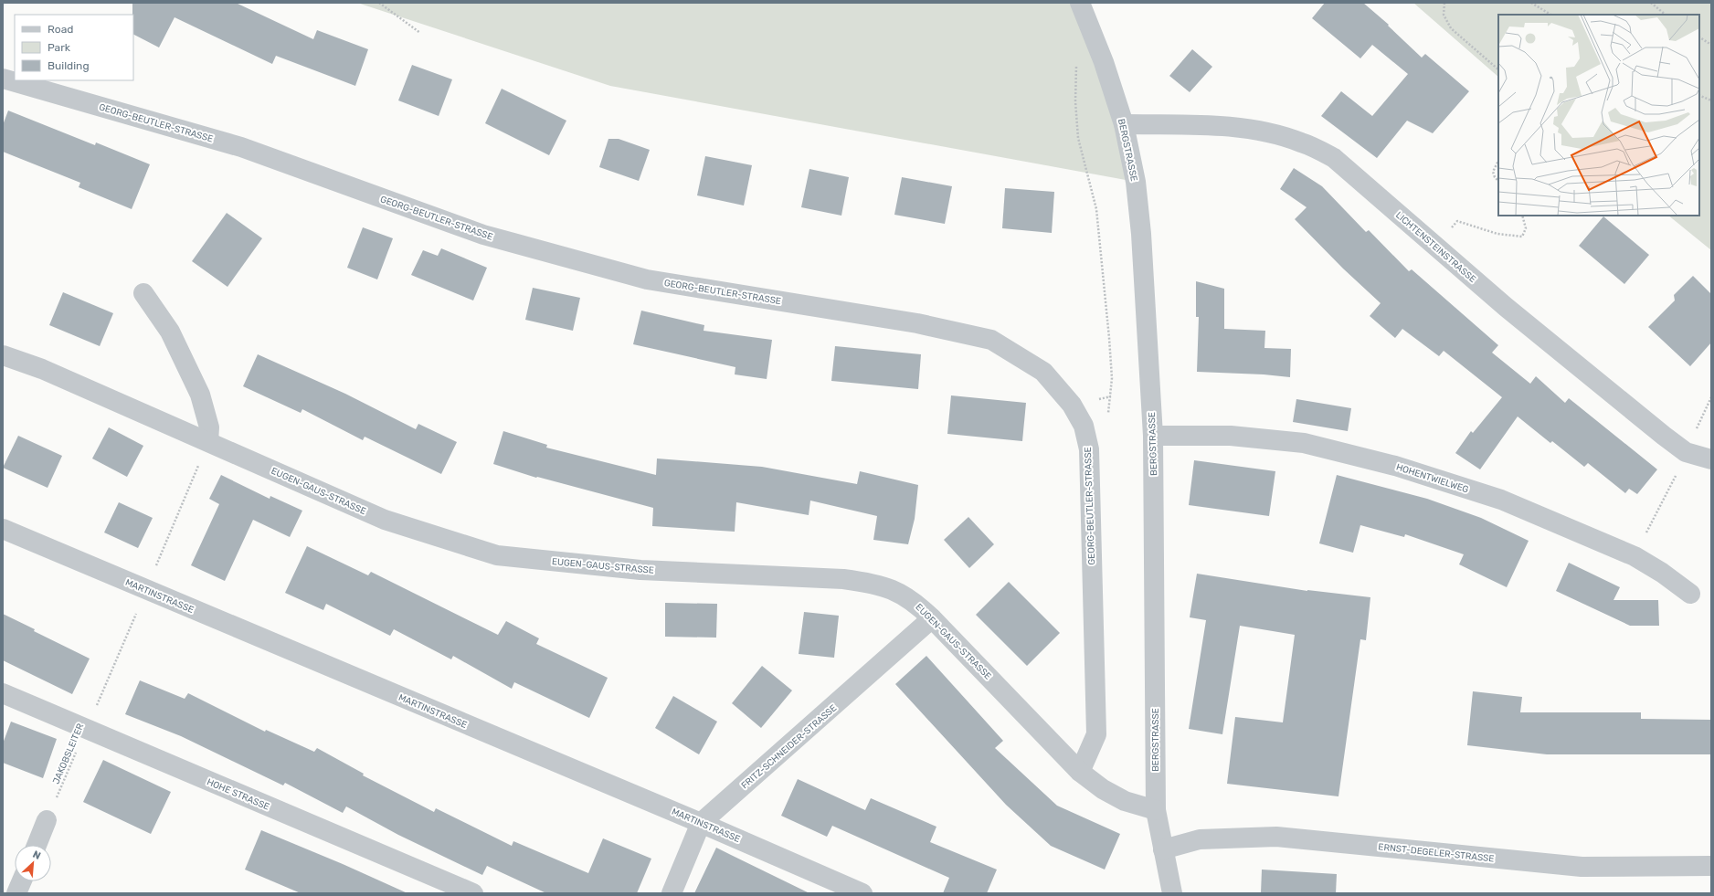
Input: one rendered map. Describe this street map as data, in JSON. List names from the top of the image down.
{
  "streets": {
    "street": [
      "GEORG-BEUTLER-STRASSE",
      "BERGSTRASSE",
      "LICHTENSTEINSTRASSE",
      "HOHENTWIELWEG",
      "EUGEN-GAUS-STRASSE",
      "MARTINSTRASSE",
      "FRITZ-SCHNEIDER-STRASSE",
      "HOHE STRASSE",
      "ERNST-DEGELER-STRASSE"
    ],
    "path": ["JAKOBSLEITER"]
  },
  "crossings": [
    ["GEORG-BEUTLER-STRASSE", "EUGEN-GAUS-STRASSE"],
    ["BERGSTRASSE", "LICHTENSTEINSTRASSE"],
    ["BERGSTRASSE", "HOHENTWIELWEG"],
    ["BERGSTRASSE", "EUGEN-GAUS-STRASSE"],
    ["BERGSTRASSE", "ERNST-DEGELER-STRASSE"],
    ["EUGEN-GAUS-STRASSE", "FRITZ-SCHNEIDER-STRASSE"],
    ["MARTINSTRASSE", "FRITZ-SCHNEIDER-STRASSE"],
    ["JAKOBSLEITER", "HOHE STRASSE"]
  ],
  "legend": ["Road", "Park", "Building"],
  "north": "top right"
}
